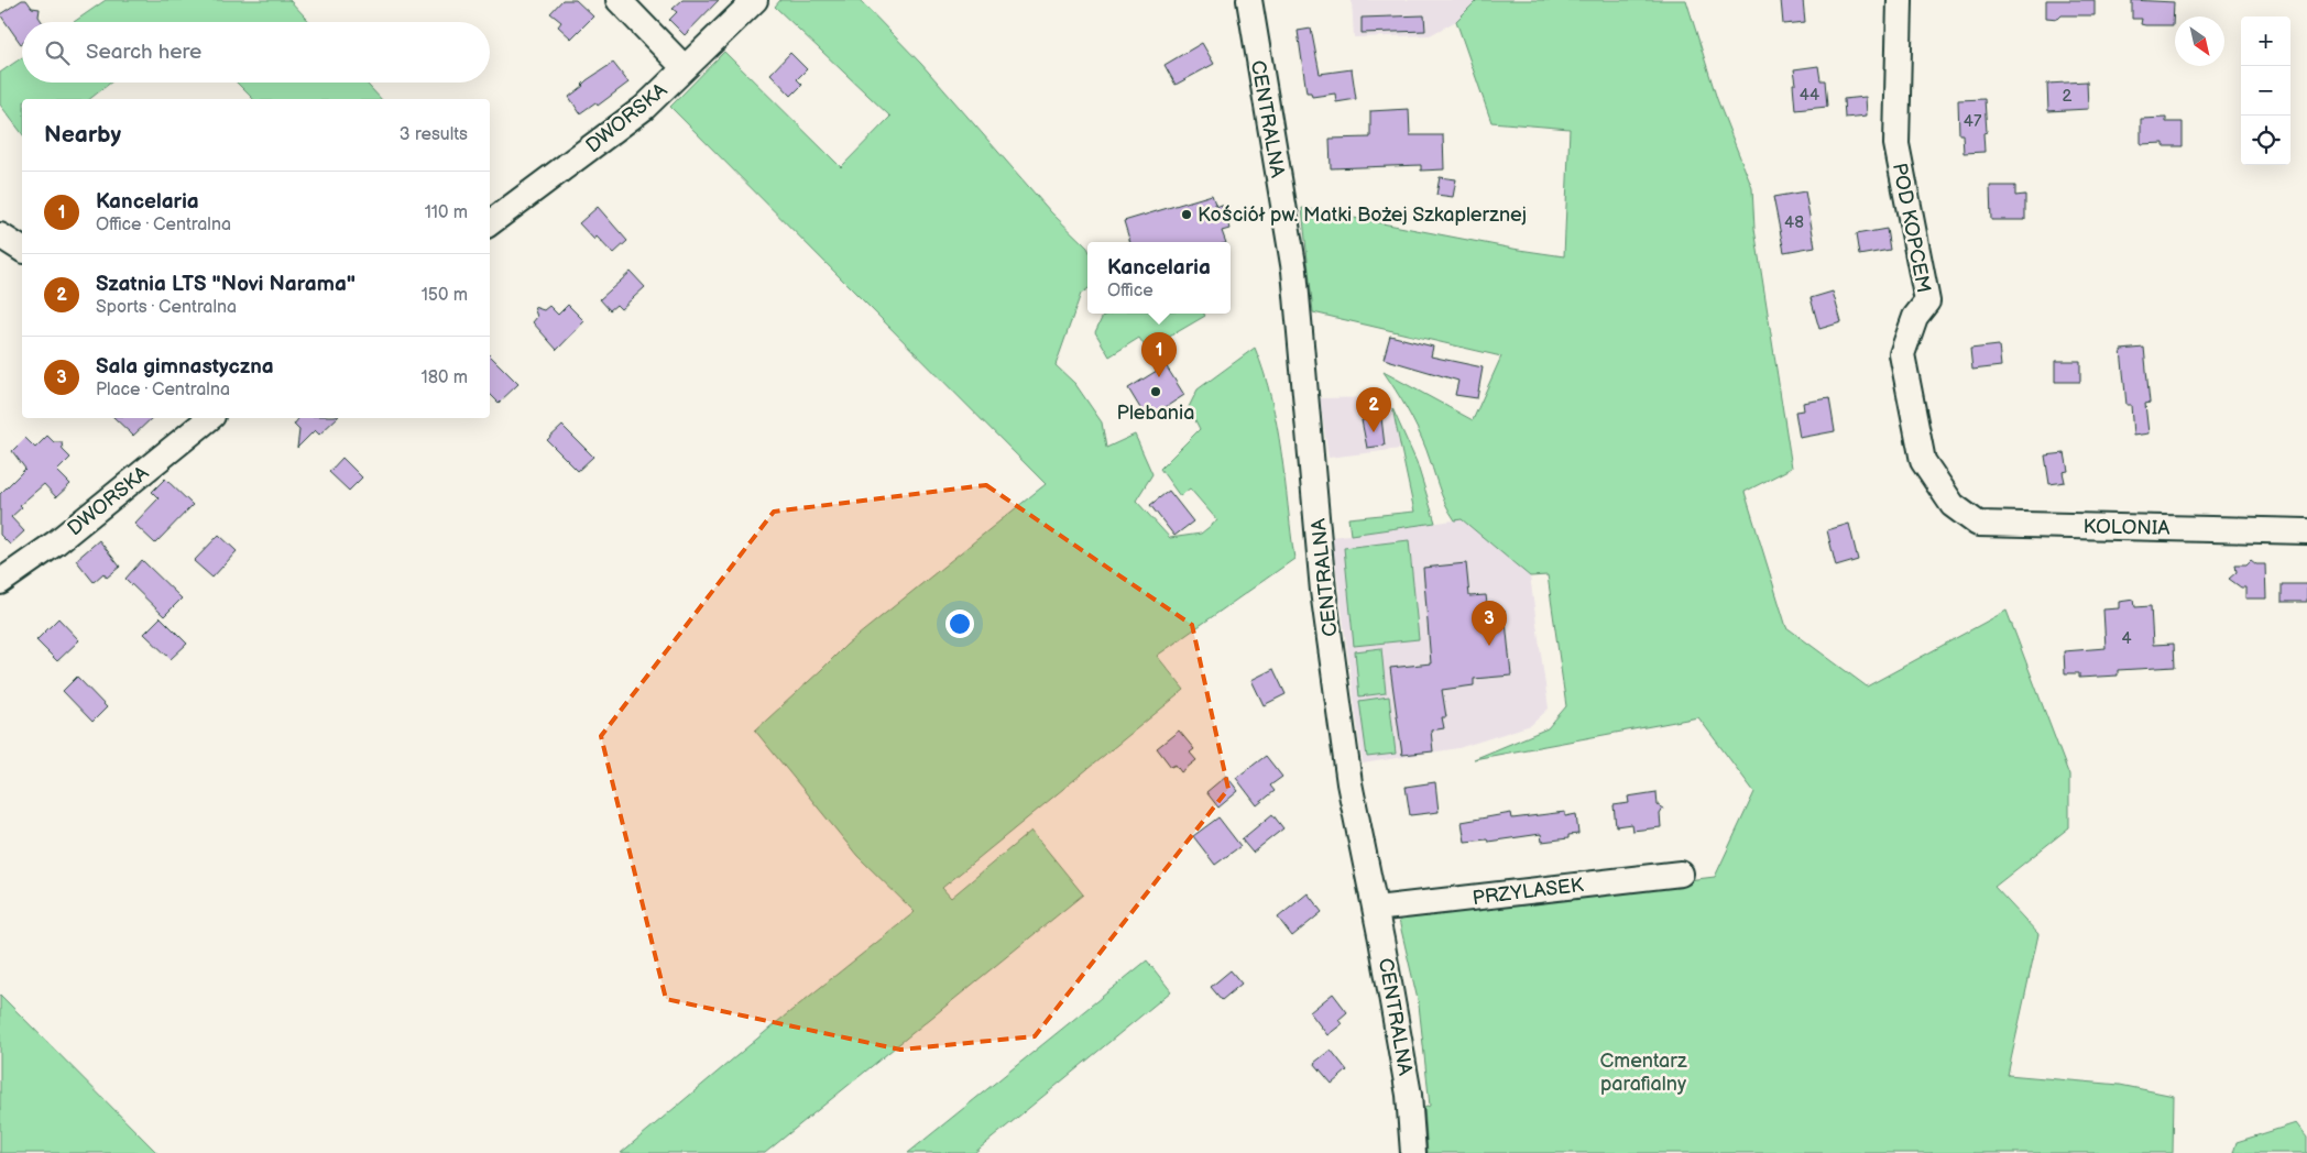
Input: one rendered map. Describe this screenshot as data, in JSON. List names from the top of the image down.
{
  "streets": {
    "street": [
      "DWORSKA",
      "CENTRALNA",
      "POD KOPCEM",
      "KOLONIA",
      "PRZYLASEK"
    ]
  },
  "crossings": [
    ["CENTRALNA", "PRZYLASEK"],
    ["POD KOPCEM", "KOLONIA"]
  ],
  "parks": ["Cmentarz parafialny"],
  "places": ["Kościół pw. Matki Bożej Szkaplerznej", "Plebania"],
  "house_numbers": [
    "44",
    "2",
    "47",
    "48",
    "4"
  ],
  "north": "bottom right",
  "page": {
    "map_buttons": ["+", "−"],
    "search": "Search here",
    "heading": ["Nearby", "3 results"],
    "list": [
      {
        "mark": "1",
        "name": "Kancelaria",
        "note": "Office · Centralna",
        "value": "110 m"
      },
      {
        "mark": "2",
        "name": "Szatnia LTS \"Novi Narama\"",
        "note": "Sports · Centralna",
        "value": "150 m"
      },
      {
        "mark": "3",
        "name": "Sala gimnastyczna",
        "note": "Place · Centralna",
        "value": "180 m"
      }
    ],
    "popup": ["Kancelaria", "Office"],
    "pins": ["1", "2", "3"]
  }
}
